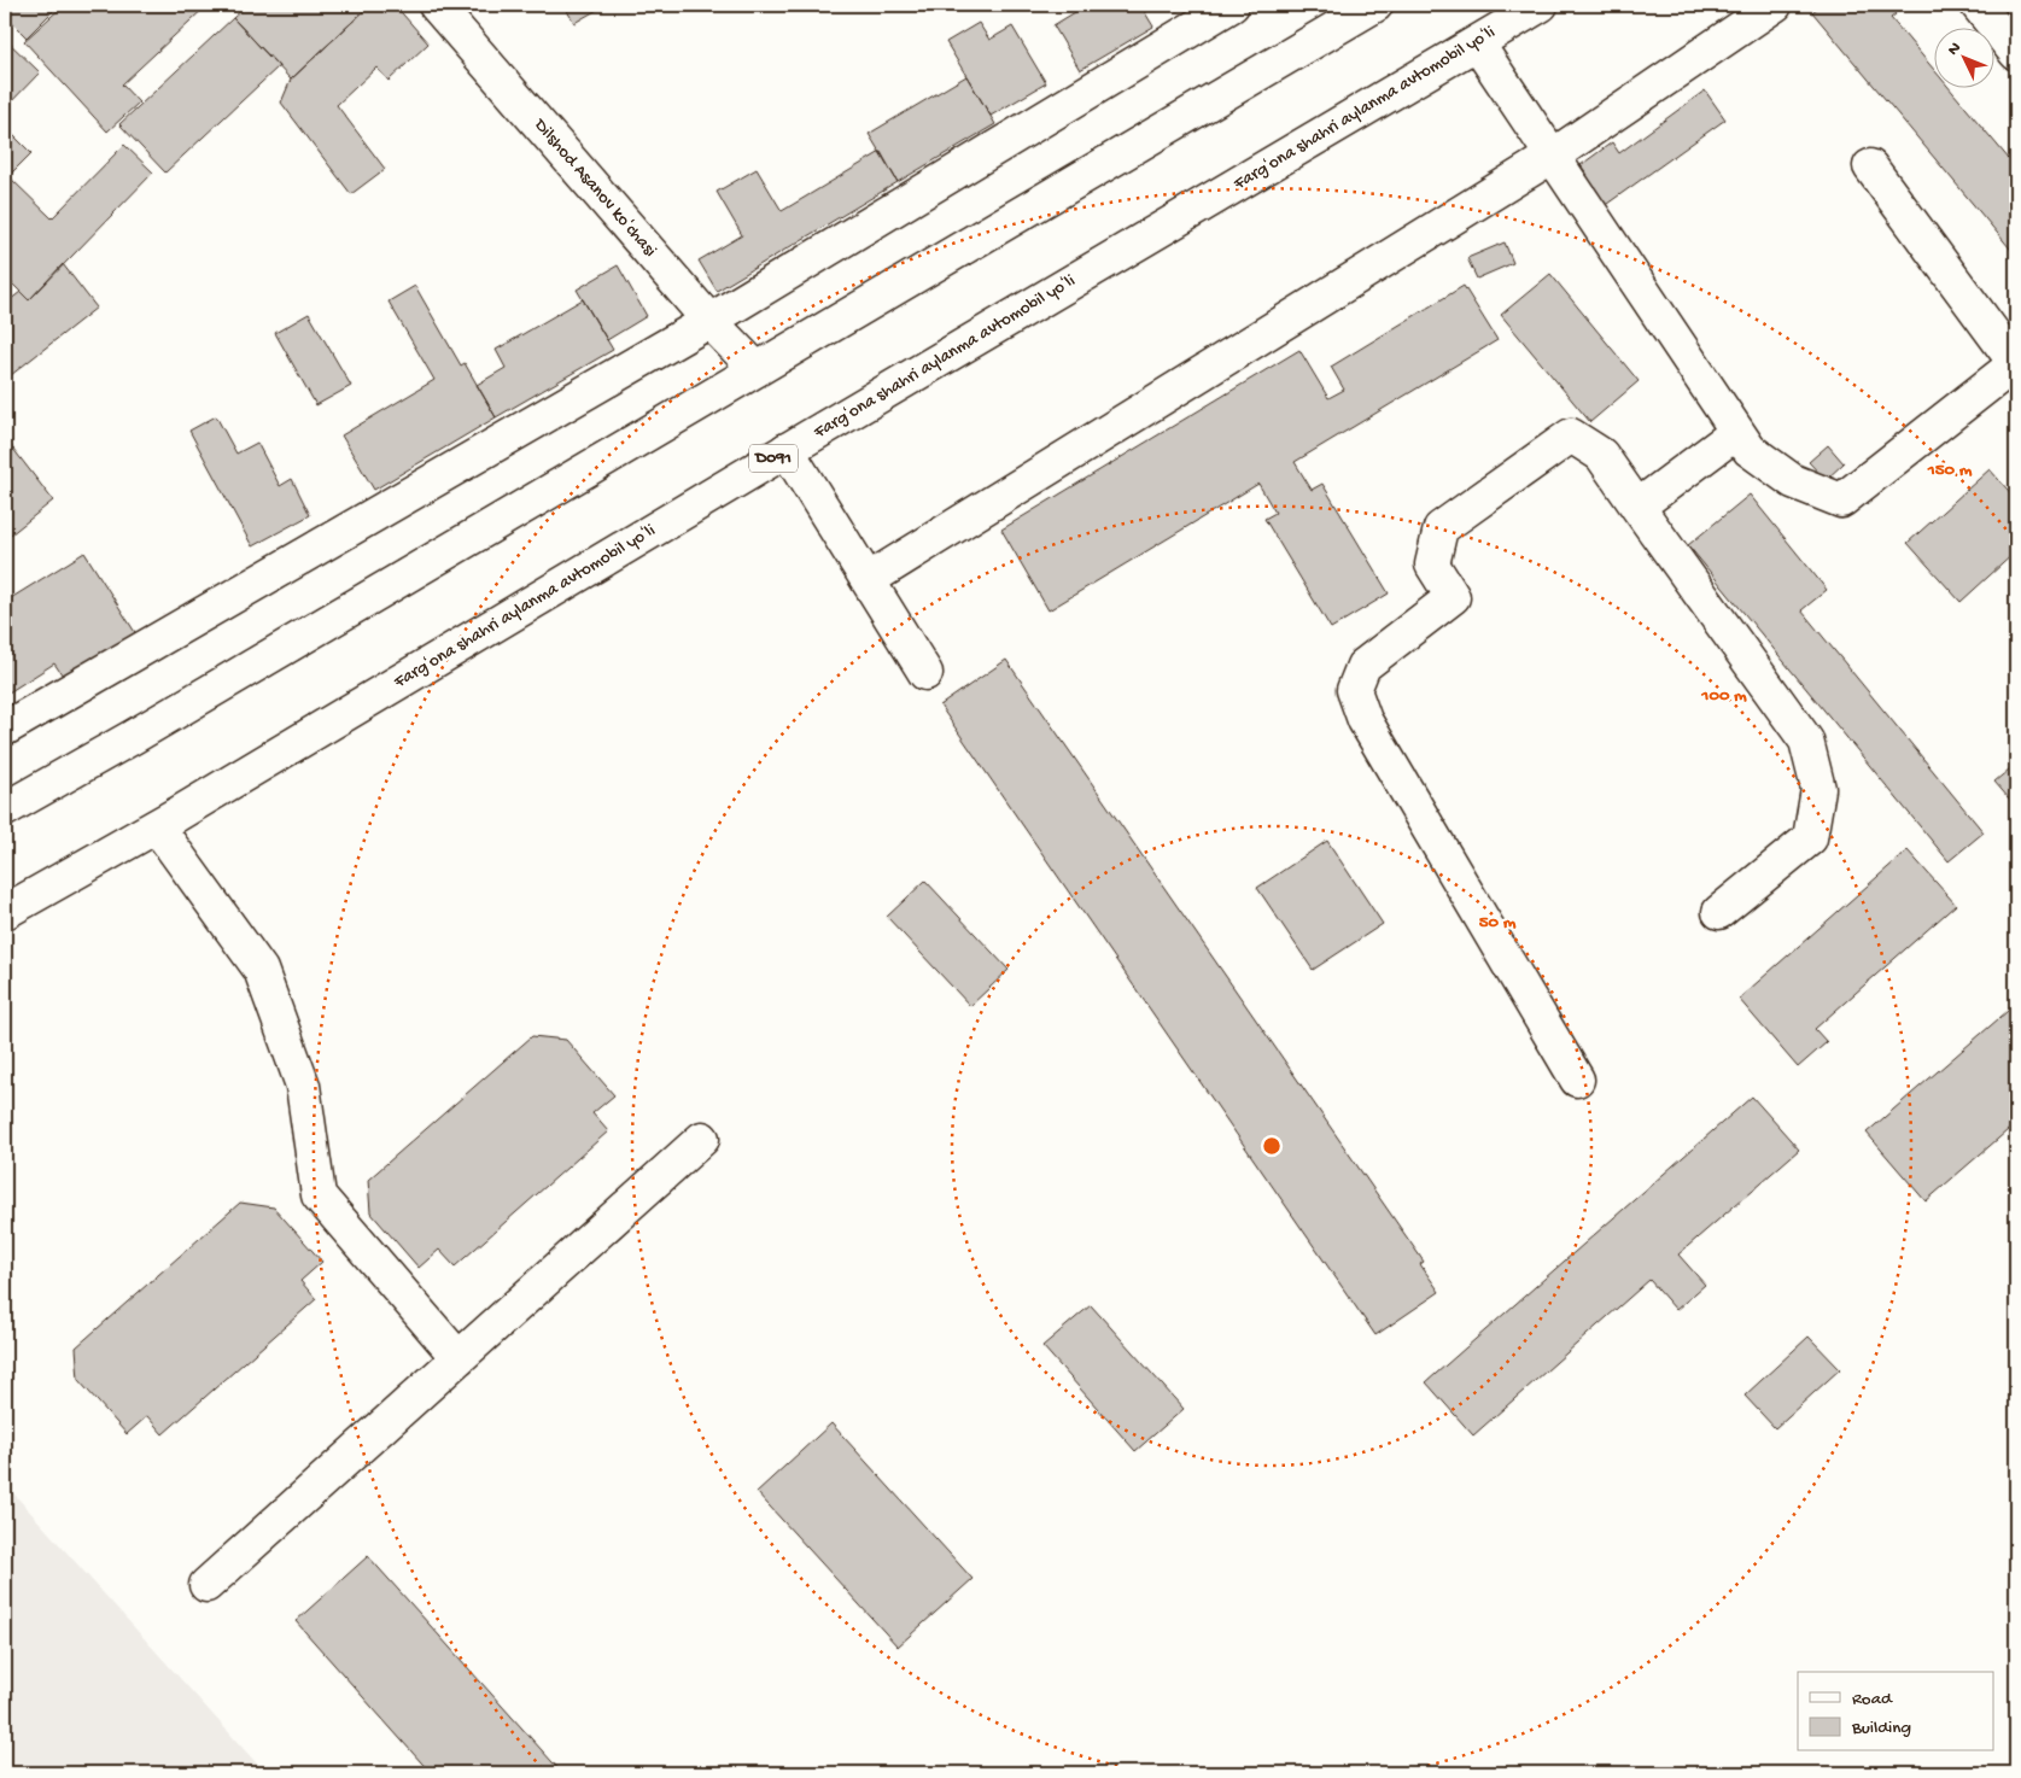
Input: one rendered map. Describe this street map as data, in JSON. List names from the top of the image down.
{
  "streets": {
    "main road": ["Fargʻona shahri aylanma avtomobil yoʻli", "Dilshod Asanov koʻchasi", "D091"]
  },
  "legend": ["Road", "Building"],
  "north": "top left",
  "rings": ["150 m", "100 m", "50 m"]
}
